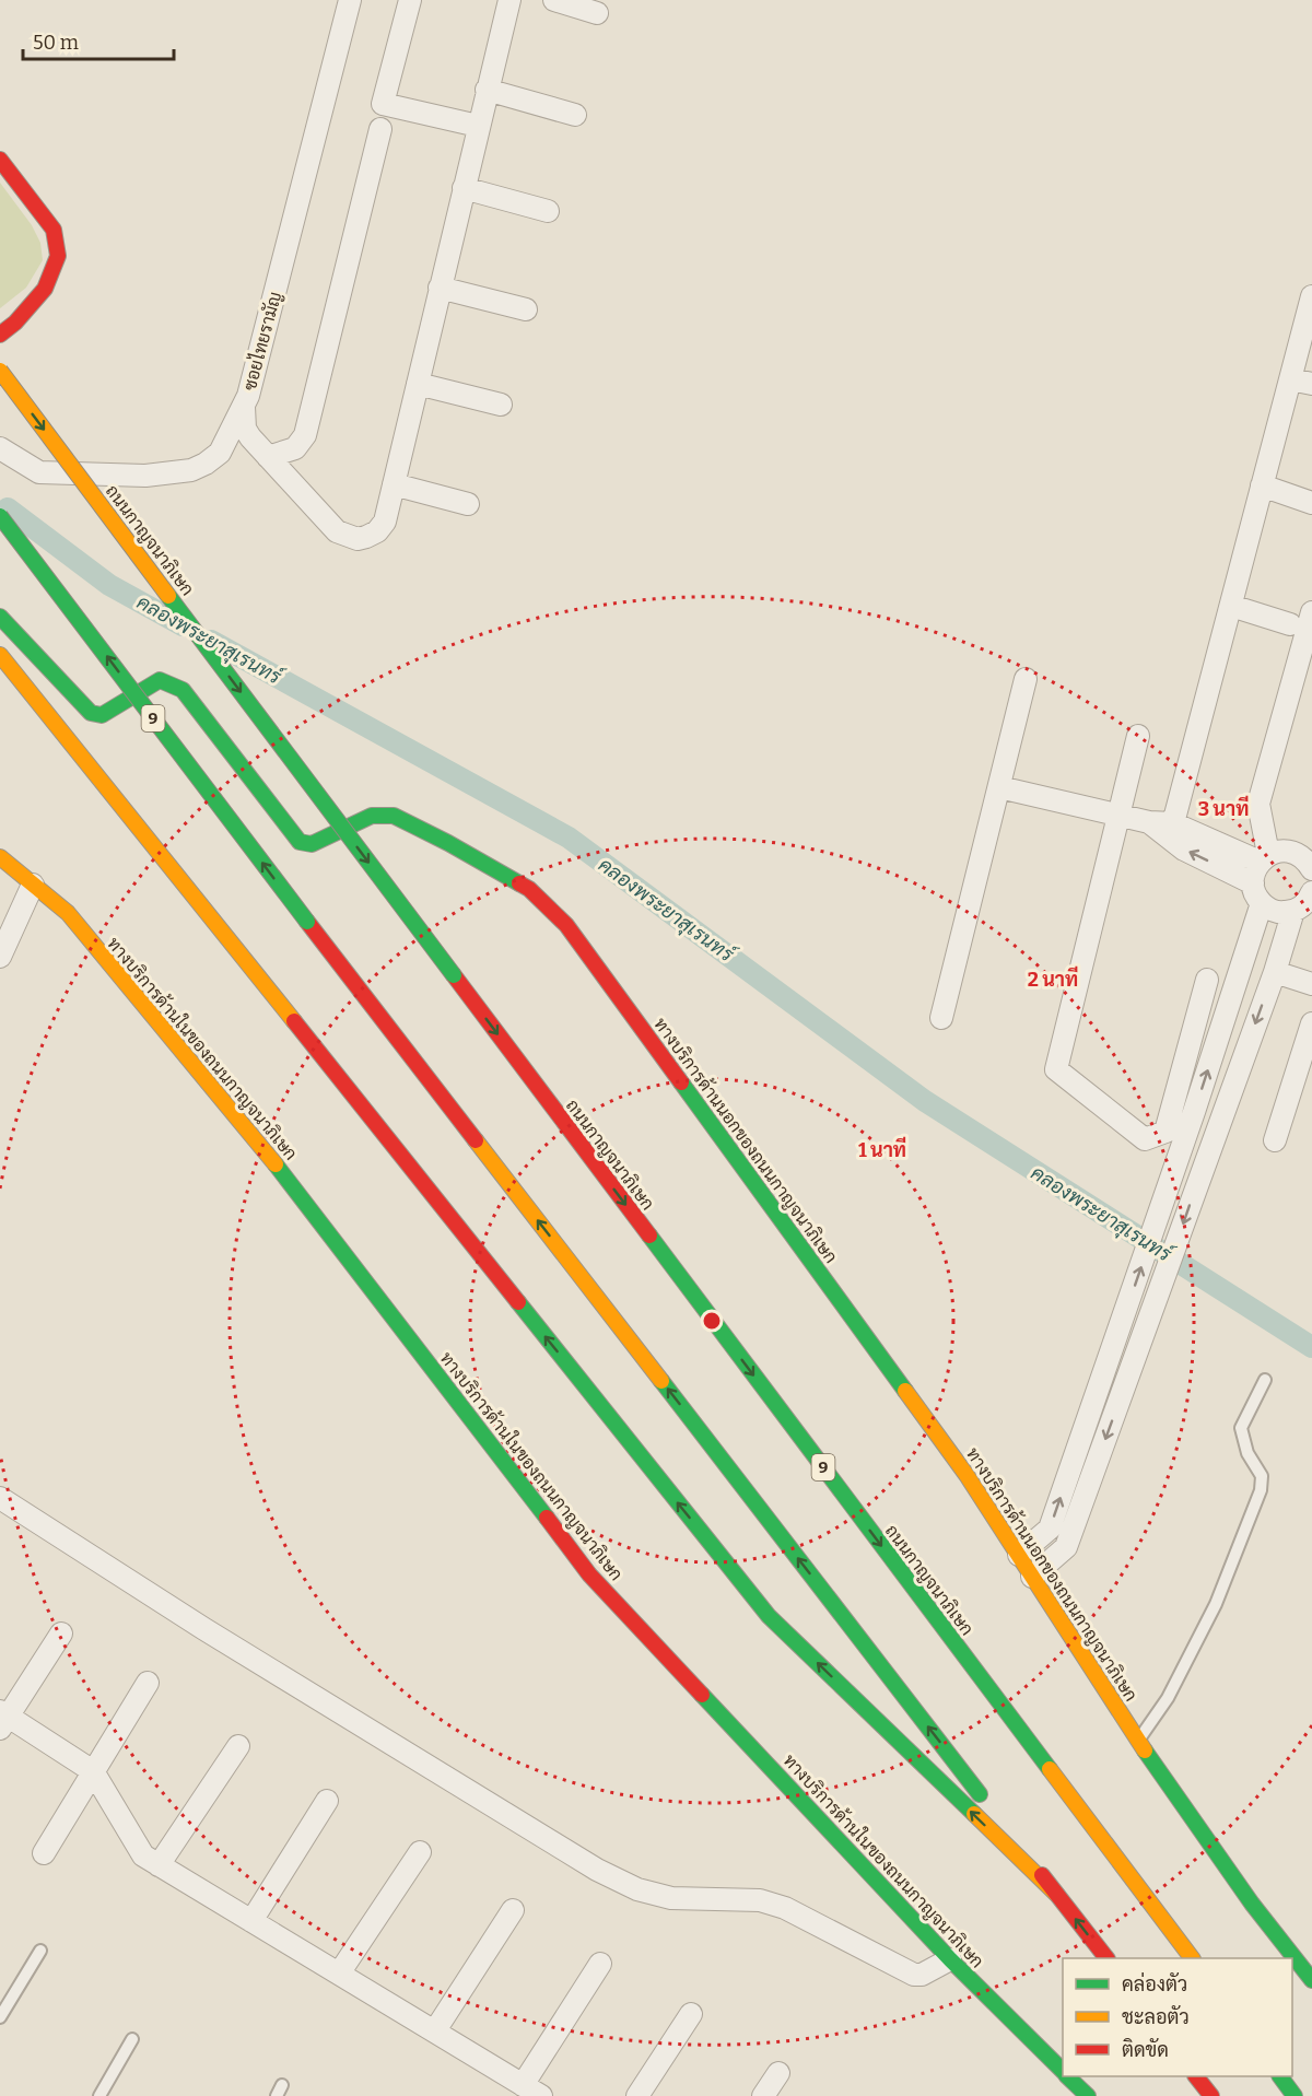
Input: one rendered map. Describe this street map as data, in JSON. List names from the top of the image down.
{
  "streets": {
    "main road": [
      "ถนนกาญจนาภิเษก",
      "9",
      "ทางบริการด้านในของถนนกาญจนาภิเษก",
      "ทางบริการด้านนอกของถนนกาญจนาภิเษก"
    ],
    "street": ["ซอยไทยรามัญ"]
  },
  "water": ["คลองพระยาสุเรนทร์"],
  "legend": ["คล่องตัว", "ชะลอตัว", "ติดขัด"],
  "scale_bar": "50 m",
  "rings": ["3 นาที", "2 นาที", "1 นาที"]
}
